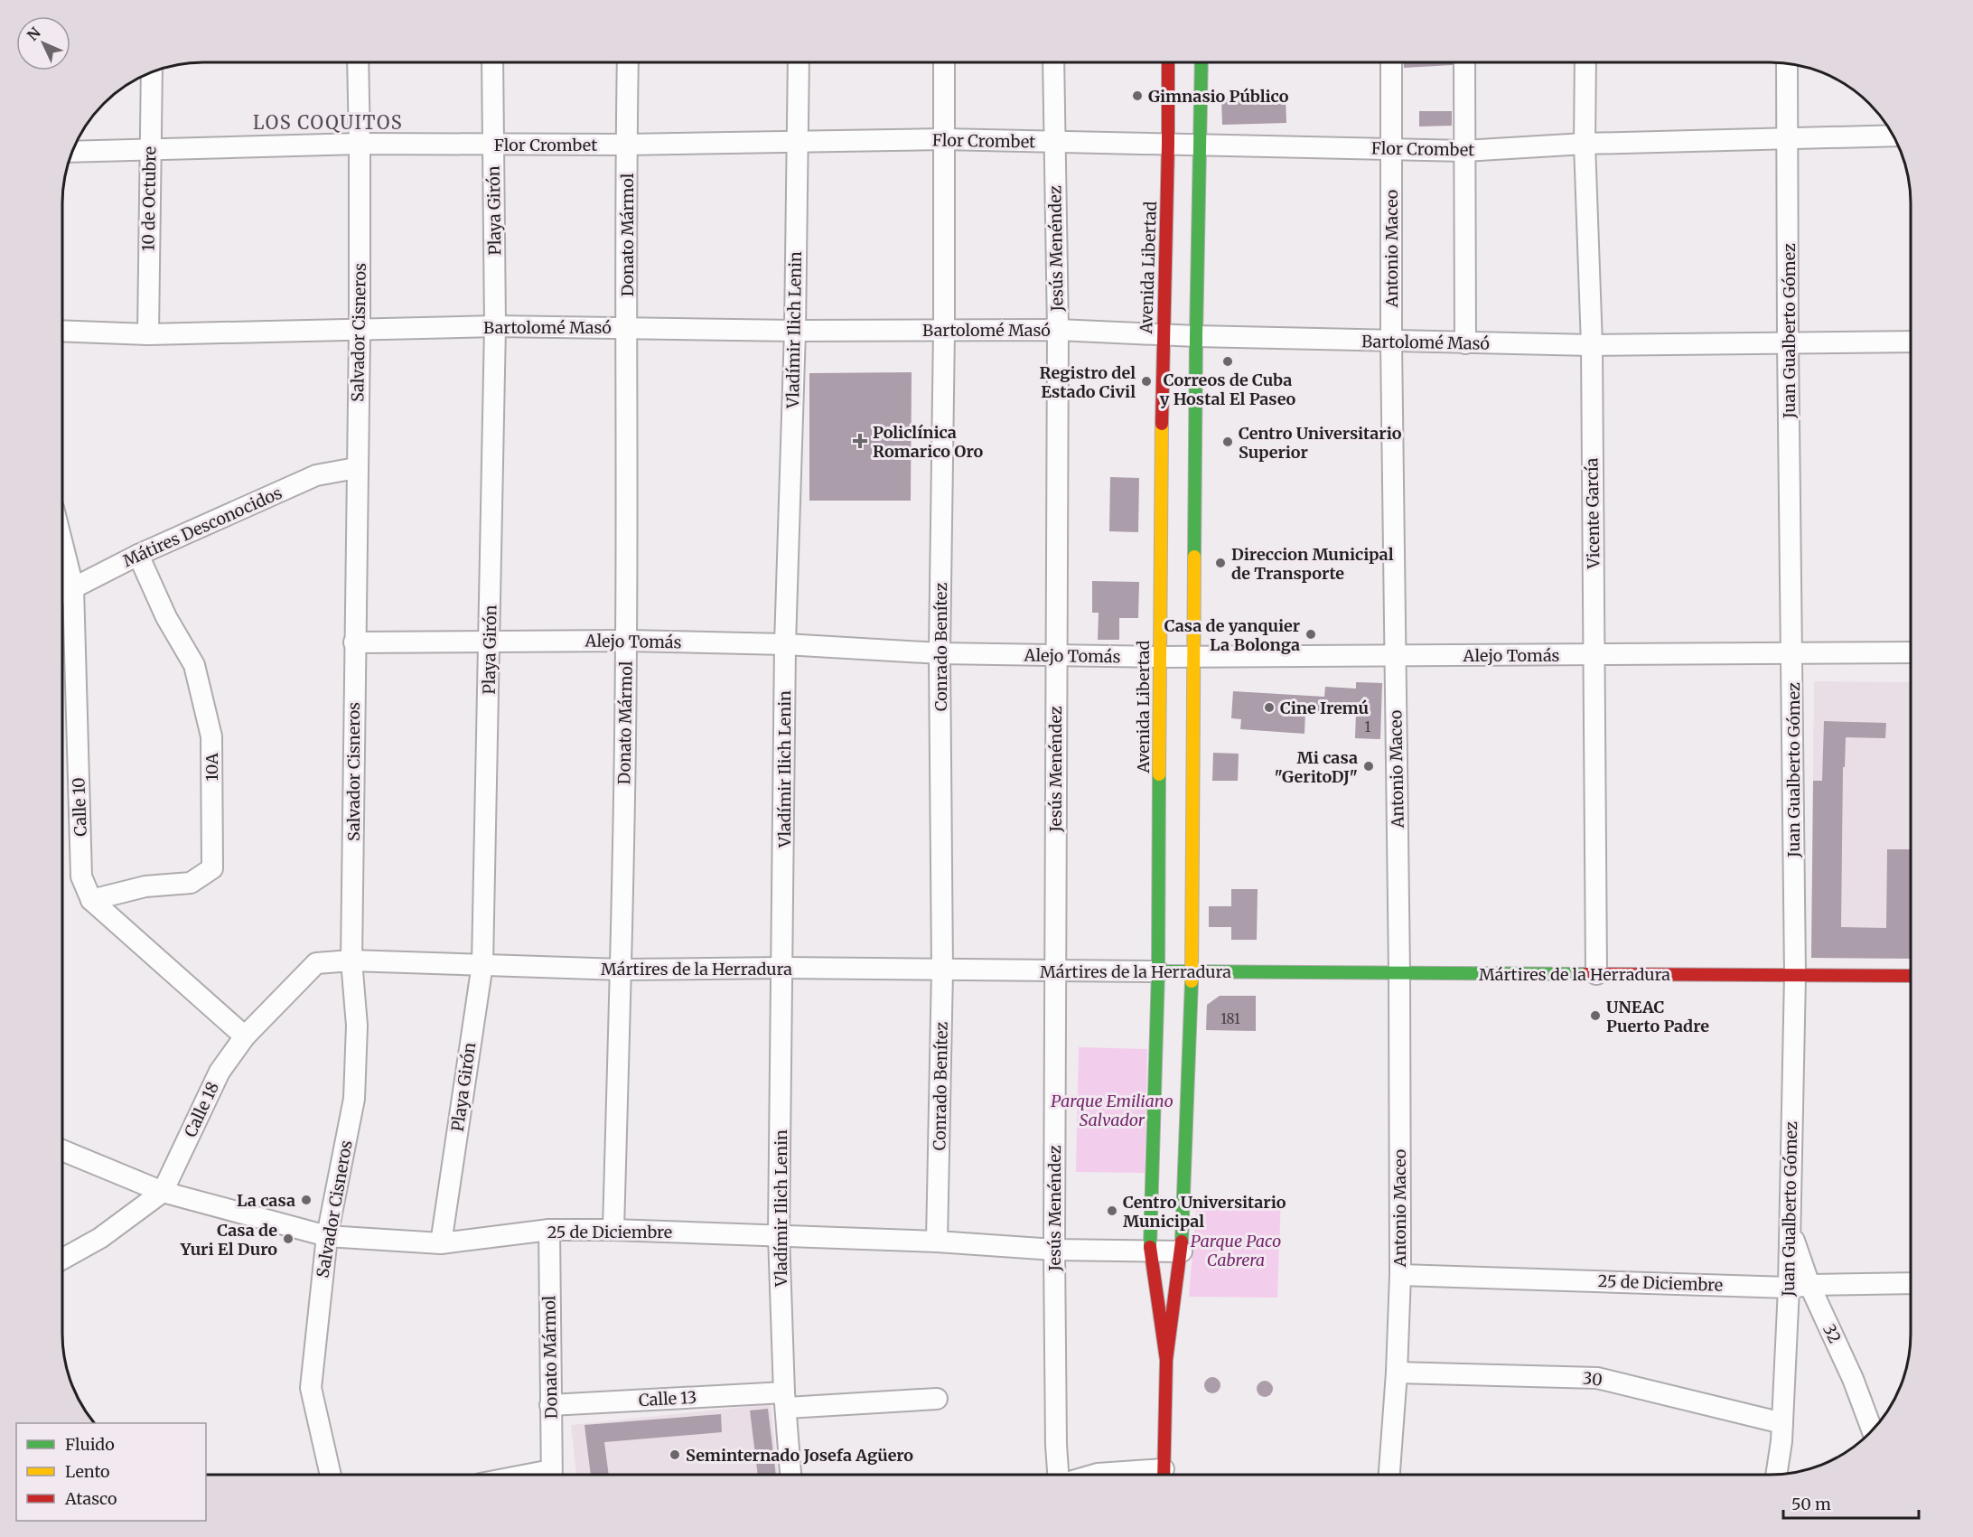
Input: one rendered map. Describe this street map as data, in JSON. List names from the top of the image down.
{
  "streets": {
    "main road": ["Avenida Libertad", "Mártires de la Herradura"],
    "street": [
      "Flor Crombet",
      "10 de Octubre",
      "Playa Girón",
      "Donato Mármol",
      "Jesús Menéndez",
      "Antonio Maceo",
      "Bartolomé Masó",
      "Vladímir Ilich Lenin",
      "Juan Gualberto Gómez",
      "Salvador Cisneros",
      "Vicente García",
      "Mátires Desconocidos",
      "Alejo Tomás",
      "Conrado Benítez",
      "10A",
      "Calle 10",
      "Calle 18",
      "25 de Diciembre",
      "32",
      "30",
      "Calle 13"
    ]
  },
  "crossings": [
    ["Flor Crombet", "10 de Octubre"],
    ["Flor Crombet", "Playa Girón"],
    ["Flor Crombet", "Donato Mármol"],
    ["Flor Crombet", "Jesús Menéndez"],
    ["Flor Crombet", "Antonio Maceo"],
    ["Flor Crombet", "Avenida Libertad"],
    ["Flor Crombet", "Vladímir Ilich Lenin"],
    ["Flor Crombet", "Juan Gualberto Gómez"],
    ["Flor Crombet", "Salvador Cisneros"],
    ["Flor Crombet", "Vicente García"],
    ["Flor Crombet", "Conrado Benítez"],
    ["10 de Octubre", "Bartolomé Masó"],
    ["Playa Girón", "Bartolomé Masó"],
    ["Playa Girón", "Alejo Tomás"],
    ["Playa Girón", "Mártires de la Herradura"],
    ["Playa Girón", "25 de Diciembre"],
    ["Donato Mármol", "Bartolomé Masó"],
    ["Donato Mármol", "Alejo Tomás"],
    ["Donato Mármol", "Mártires de la Herradura"],
    ["Donato Mármol", "25 de Diciembre"],
    ["Donato Mármol", "Calle 13"],
    ["Jesús Menéndez", "Bartolomé Masó"],
    ["Jesús Menéndez", "Alejo Tomás"],
    ["Jesús Menéndez", "Mártires de la Herradura"],
    ["Jesús Menéndez", "25 de Diciembre"],
    ["Antonio Maceo", "Bartolomé Masó"],
    ["Antonio Maceo", "Alejo Tomás"],
    ["Antonio Maceo", "Mártires de la Herradura"],
    ["Antonio Maceo", "25 de Diciembre"],
    ["Antonio Maceo", "30"],
    ["Avenida Libertad", "Bartolomé Masó"],
    ["Avenida Libertad", "Alejo Tomás"],
    ["Avenida Libertad", "Mártires de la Herradura"],
    ["Avenida Libertad", "25 de Diciembre"],
    ["Bartolomé Masó", "Vladímir Ilich Lenin"],
    ["Bartolomé Masó", "Juan Gualberto Gómez"],
    ["Bartolomé Masó", "Salvador Cisneros"],
    ["Bartolomé Masó", "Vicente García"],
    ["Bartolomé Masó", "Conrado Benítez"],
    ["Vladímir Ilich Lenin", "Alejo Tomás"],
    ["Vladímir Ilich Lenin", "Mártires de la Herradura"],
    ["Vladímir Ilich Lenin", "25 de Diciembre"],
    ["Vladímir Ilich Lenin", "Calle 13"],
    ["Juan Gualberto Gómez", "Alejo Tomás"],
    ["Juan Gualberto Gómez", "Mártires de la Herradura"],
    ["Juan Gualberto Gómez", "25 de Diciembre"],
    ["Juan Gualberto Gómez", "32"],
    ["Juan Gualberto Gómez", "30"],
    ["Salvador Cisneros", "Mátires Desconocidos"],
    ["Salvador Cisneros", "Alejo Tomás"],
    ["Salvador Cisneros", "Mártires de la Herradura"],
    ["Salvador Cisneros", "Calle 18"],
    ["Salvador Cisneros", "25 de Diciembre"],
    ["Vicente García", "Alejo Tomás"],
    ["Vicente García", "Mártires de la Herradura"],
    ["Mátires Desconocidos", "10A"],
    ["Mátires Desconocidos", "Calle 10"],
    ["Alejo Tomás", "Conrado Benítez"],
    ["Conrado Benítez", "Mártires de la Herradura"],
    ["Conrado Benítez", "25 de Diciembre"],
    ["10A", "Calle 10"],
    ["Calle 10", "Calle 18"],
    ["Mártires de la Herradura", "Calle 18"],
    ["Calle 18", "25 de Diciembre"],
    ["25 de Diciembre", "32"]
  ],
  "districts": ["LOS COQUITOS"],
  "parks": ["Parque Emiliano Salvador", "Parque Paco Cabrera"],
  "places": {
    "other": [
      "Gimnasio Público",
      "Correos de Cuba y Hostal El Paseo",
      "Registro del Estado Civil",
      "Centro Universitario Superior",
      "Direccion Municipal de Transporte",
      "Casa de yanquier La Bolonga",
      "Cine Iremú",
      "Mi casa \"GeritoDJ\"",
      "UNEAC Puerto Padre",
      "La casa",
      "Centro Universitario Municipal",
      "Casa de Yuri El Duro",
      "Seminternado Josefa Agüero"
    ],
    "health": ["Policlínica Romarico Oro"]
  },
  "house_numbers": ["1", "181"],
  "legend": ["Fluido", "Lento", "Atasco"],
  "scale_bar": "50 m",
  "north": "top left"
}
